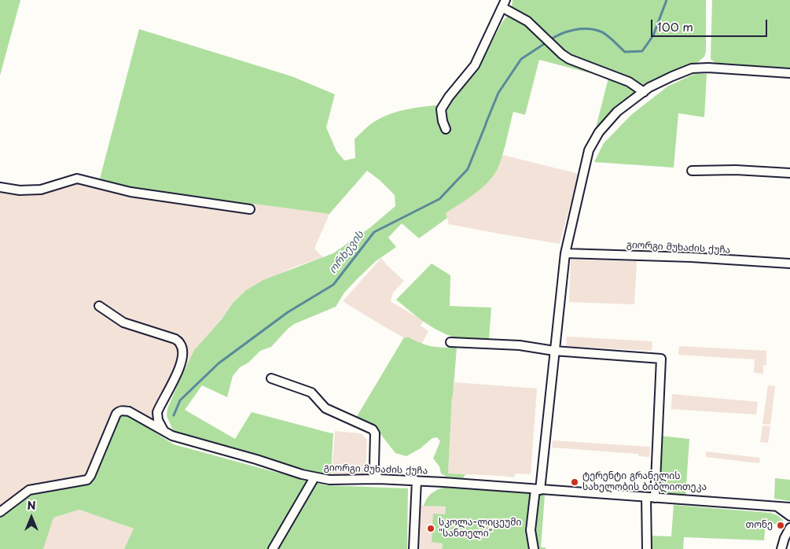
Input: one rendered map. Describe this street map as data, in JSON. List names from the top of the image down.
{
  "streets": {
    "street": ["გიორგი მუხაძის ქუჩა"]
  },
  "water": ["ორხევის"],
  "places": ["ტერენტი გრანელის სახელობის ბიბლიოთეკა", "თონე", "სკოლა-ლიცეუმი \"სანთელი\""],
  "scale_bar": "100 m",
  "north": "top"
}
